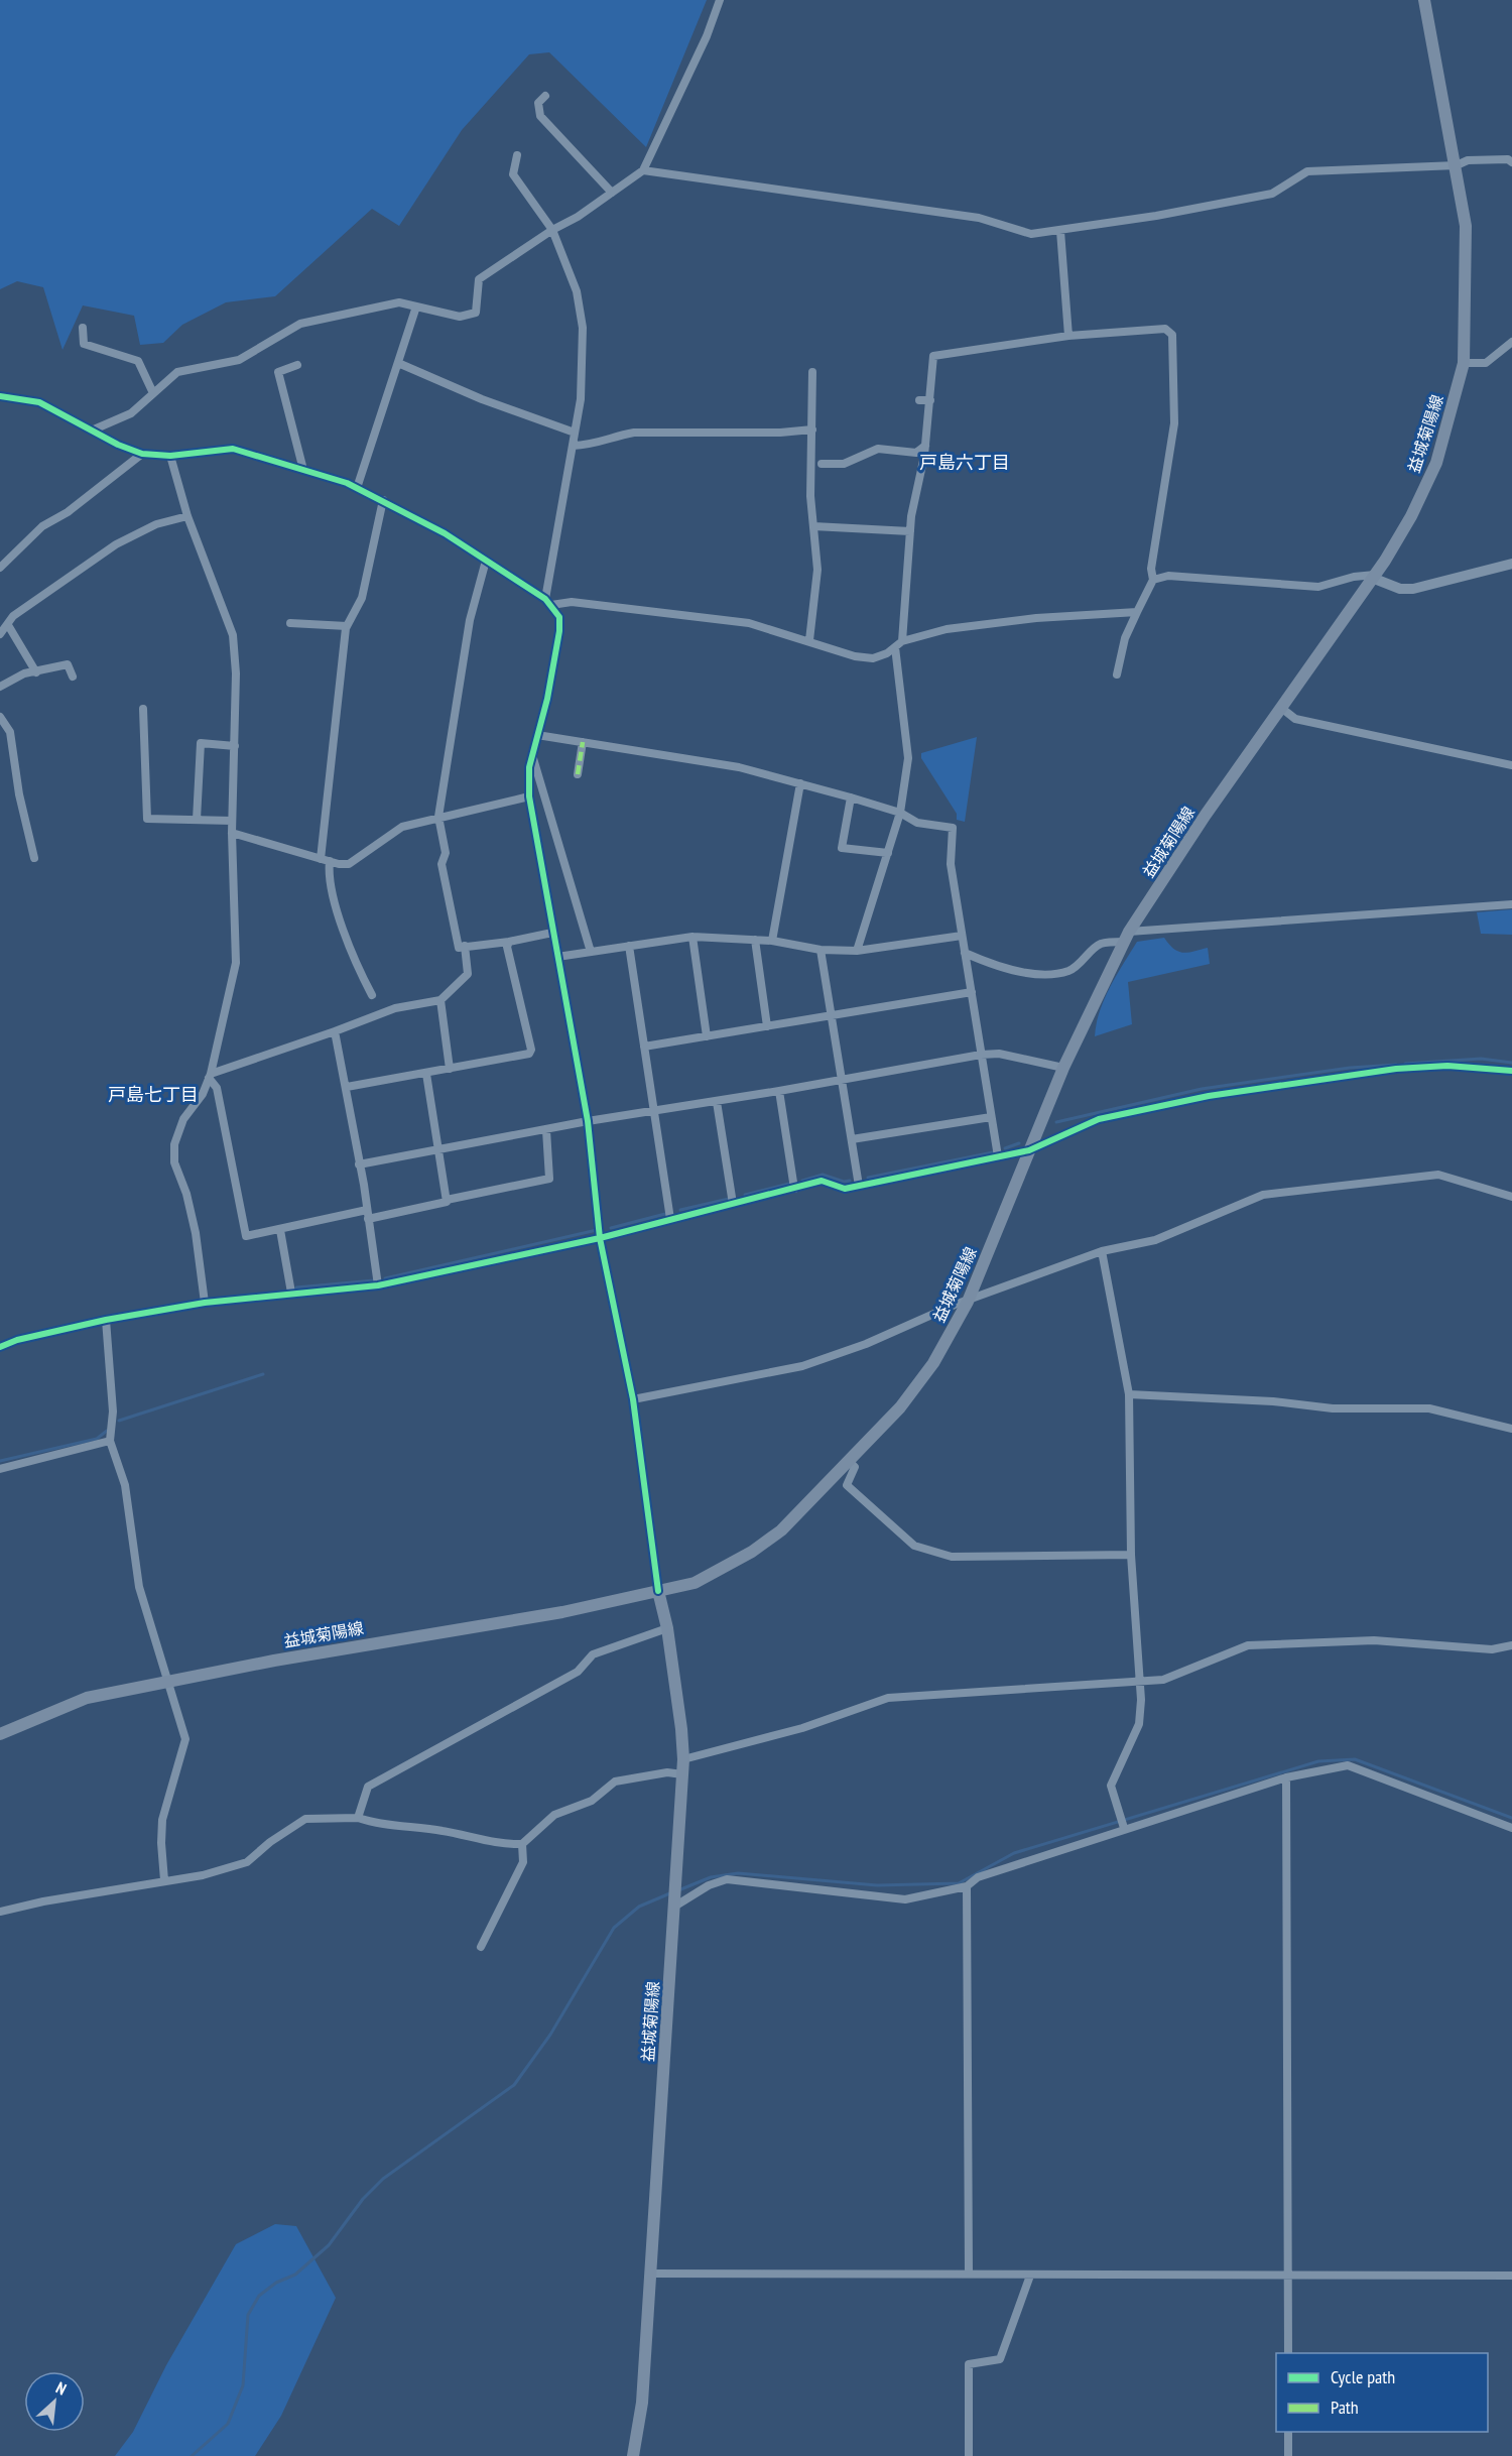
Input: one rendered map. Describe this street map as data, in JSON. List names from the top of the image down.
{
  "streets": {
    "main road": ["益城菊陽線"]
  },
  "districts": ["戸島六丁目", "戸島七丁目"],
  "legend": ["Cycle path", "Path"],
  "north": "top right"
}
